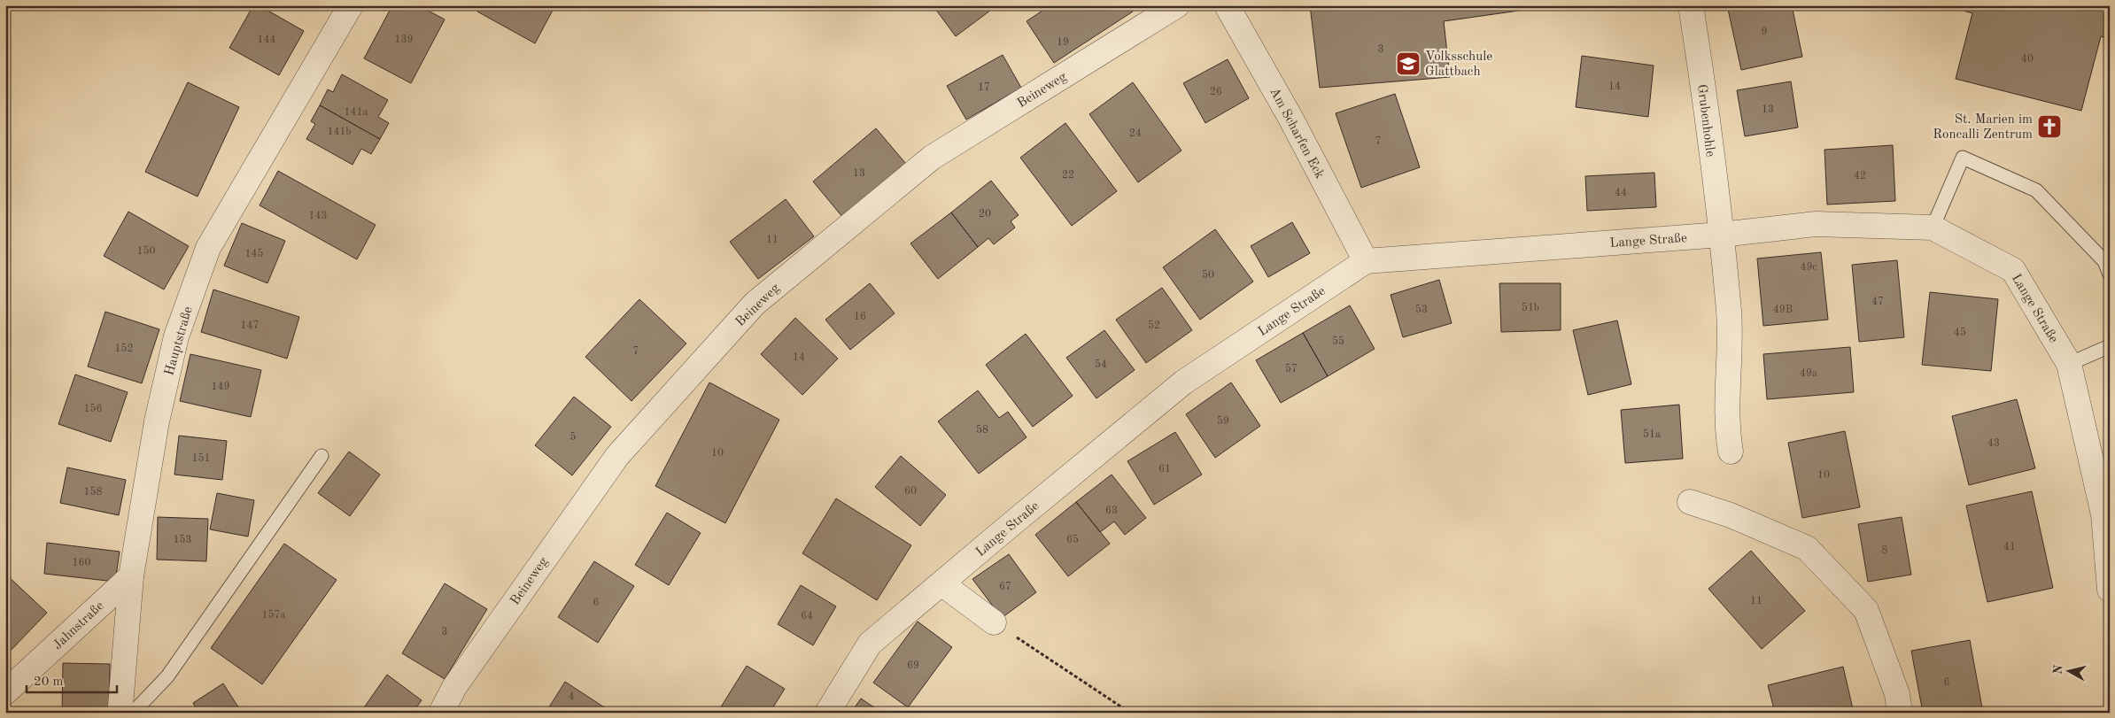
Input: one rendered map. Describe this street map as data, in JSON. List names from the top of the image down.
{
  "streets": {
    "street": [
      "Beineweg",
      "Grubenhohle",
      "Am Scharfen Eck",
      "Lange Straße",
      "Hauptstraße",
      "Jahnstraße"
    ]
  },
  "crossings": [
    ["Grubenhohle", "Lange Straße"],
    ["Am Scharfen Eck", "Lange Straße"],
    ["Hauptstraße", "Jahnstraße"]
  ],
  "places": {
    "school or university": ["Volksschule Glattbach"],
    "church": ["St. Marien im Roncalli Zentrum"]
  },
  "house_numbers": [
    "9",
    "144",
    "139",
    "19",
    "3",
    "40",
    "14",
    "17",
    "26",
    "13",
    "141a",
    "141b",
    "24",
    "7",
    "13",
    "22",
    "42",
    "44",
    "20",
    "143",
    "11",
    "150",
    "145",
    "49c",
    "50",
    "47",
    "51b",
    "53",
    "49B",
    "16",
    "147",
    "52",
    "45",
    "55",
    "152",
    "7",
    "14",
    "54",
    "57",
    "49a",
    "149",
    "156",
    "59",
    "58",
    "51a",
    "5",
    "43",
    "10",
    "151",
    "61",
    "10",
    "60",
    "158",
    "63",
    "153",
    "65",
    "41",
    "8",
    "160",
    "67",
    "11",
    "6",
    "157a",
    "64",
    "3",
    "69",
    "6",
    "4"
  ],
  "scale_bar": "20 m",
  "north": "left"
}
